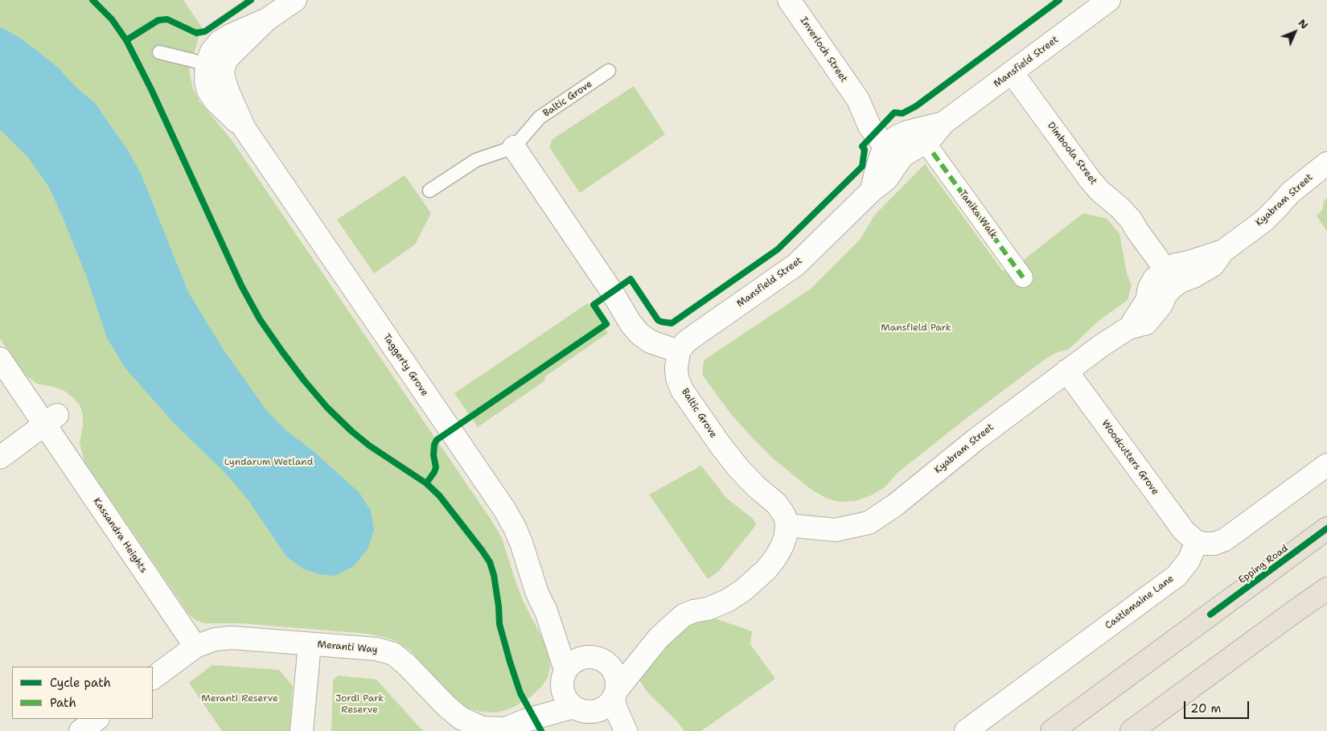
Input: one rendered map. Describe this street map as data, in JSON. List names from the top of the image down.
{
  "streets": {
    "main road": ["Epping Road"],
    "street": [
      "Inverloch Street",
      "Mansfield Street",
      "Baltic Grove",
      "Dimboola Street",
      "Kyabram Street",
      "Tanika Walk",
      "Taggerty Grove",
      "Woodcutters Grove",
      "Kassandra Heights",
      "Castlemaine Lane",
      "Meranti Way"
    ]
  },
  "crossings": [
    ["Inverloch Street", "Mansfield Street"],
    ["Mansfield Street", "Baltic Grove"],
    ["Mansfield Street", "Dimboola Street"],
    ["Baltic Grove", "Kyabram Street"],
    ["Dimboola Street", "Kyabram Street"],
    ["Kyabram Street", "Woodcutters Grove"],
    ["Taggerty Grove", "Meranti Way"],
    ["Woodcutters Grove", "Castlemaine Lane"],
    ["Kassandra Heights", "Meranti Way"]
  ],
  "parks": [
    "Mansfield Park",
    "Lyndarum Wetland",
    "Meranti Reserve",
    "Jordi Park Reserve"
  ],
  "legend": ["Cycle path", "Path"],
  "scale_bar": "20 m",
  "north": "top right"
}
